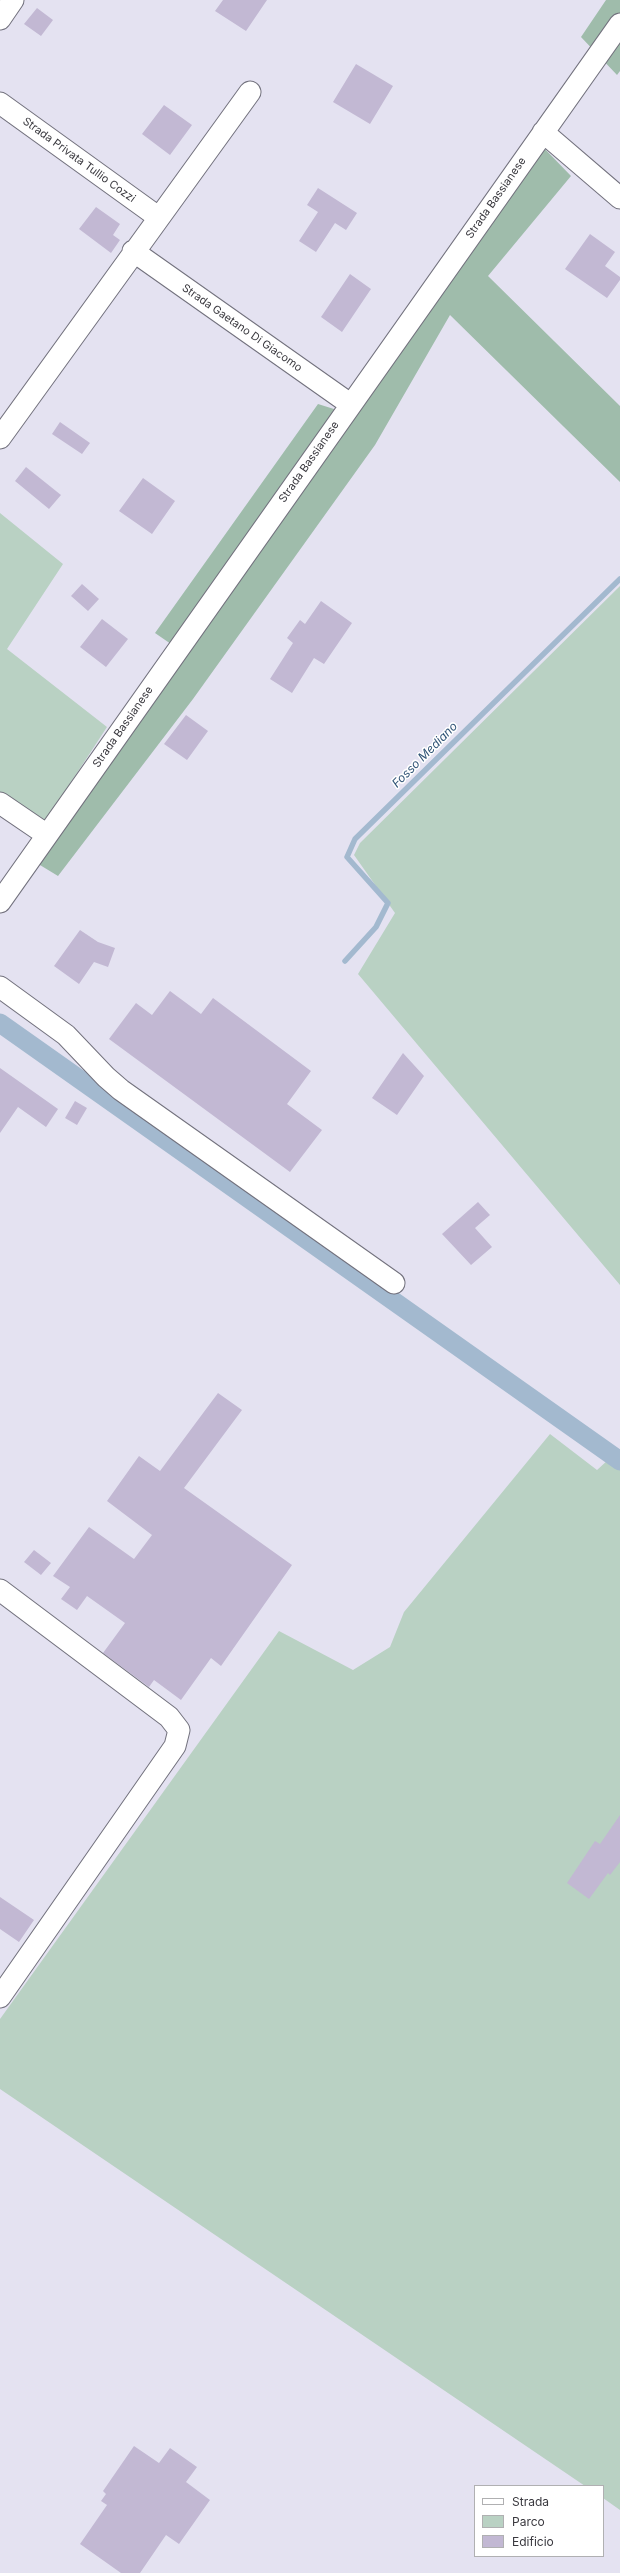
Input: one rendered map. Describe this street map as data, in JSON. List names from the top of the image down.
{
  "streets": {
    "street": ["Strada Privata Tullio Cozzi", "Strada Bassianese", "Strada Gaetano Di Giacomo"]
  },
  "crossings": [
    ["Strada Bassianese", "Strada Gaetano Di Giacomo"]
  ],
  "water": ["Fosso Mediano"],
  "legend": ["Strada", "Parco", "Edificio"]
}
